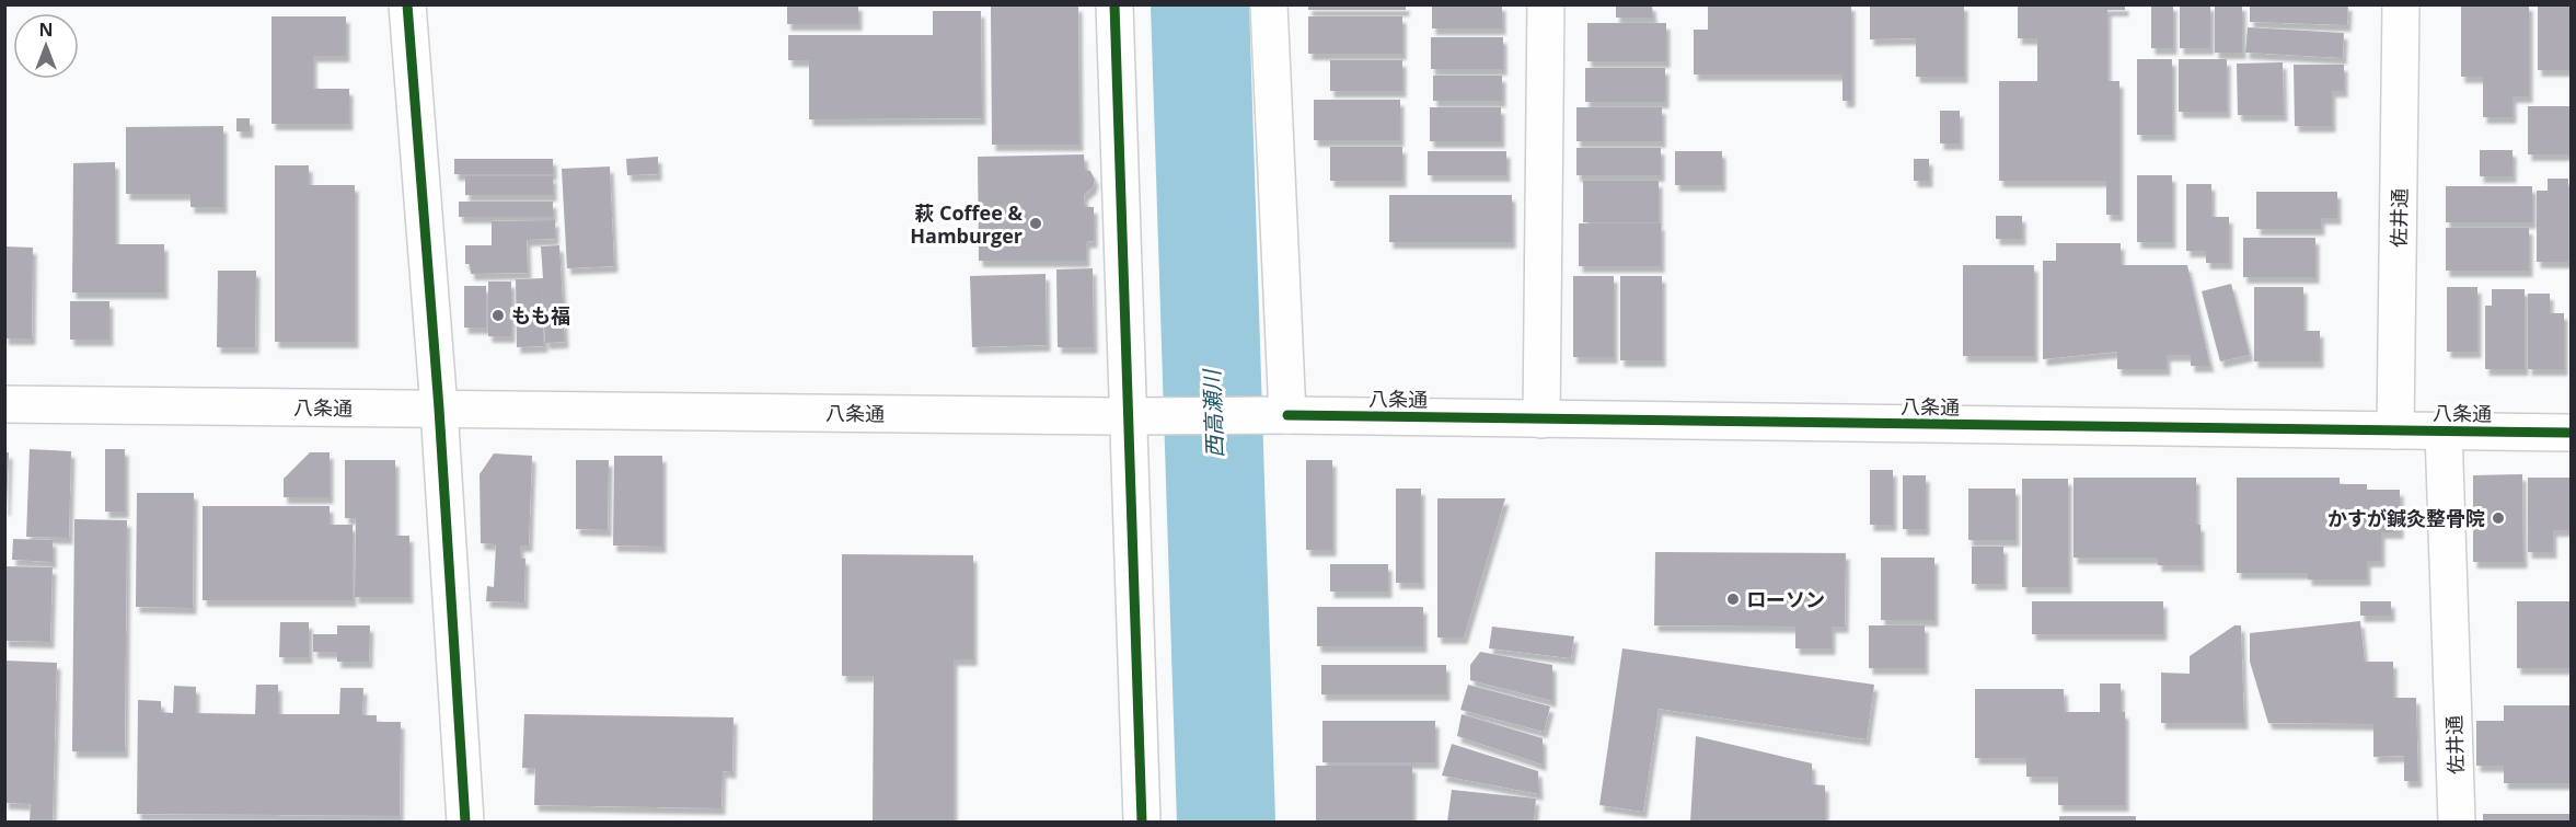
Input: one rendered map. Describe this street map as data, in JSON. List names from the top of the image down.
{
  "streets": {
    "street": ["佐井通", "八条通"]
  },
  "crossings": [
    ["佐井通", "八条通"]
  ],
  "water": ["西高瀬川"],
  "places": [
    "萩 Coffee & Hamburger",
    "もも福",
    "かすが鍼灸整骨院",
    "ローソン"
  ],
  "north": "top"
}
